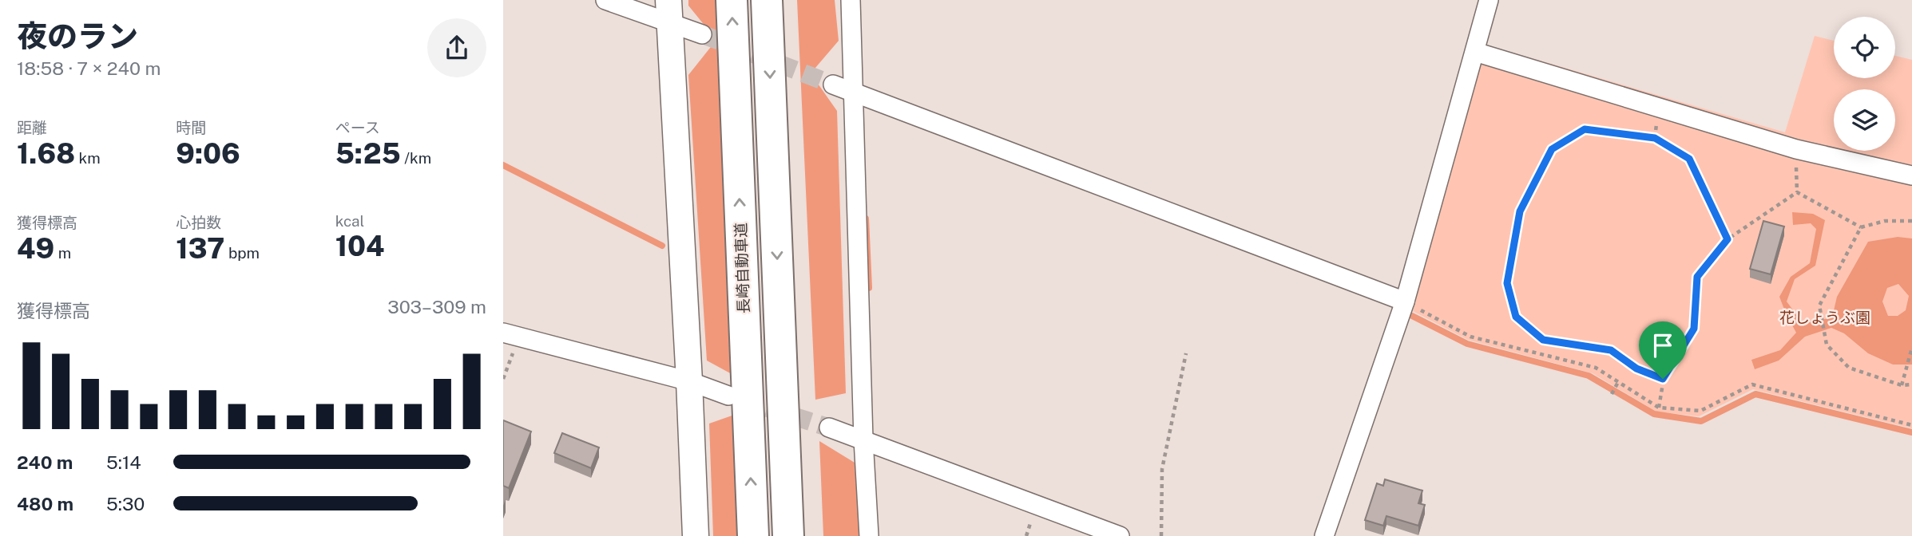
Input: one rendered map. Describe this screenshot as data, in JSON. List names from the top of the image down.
{
  "streets": {
    "highway": ["長崎自動車道"]
  },
  "parks": ["花しょうぶ園"],
  "page": {
    "heading": ["夜のラン", "18:58 · 7 × 240 m"],
    "stats": [
      ["距離", "1.68 km"],
      ["時間", "9:06"],
      ["ペース", "5:25 /km"],
      ["獲得標高", "49 m"],
      ["心拍数", "137 bpm"],
      ["kcal", "104"]
    ],
    "chart": ["獲得標高", "303–309 m"],
    "list": [
      {
        "name": "240 m",
        "note": "5:14"
      },
      {
        "name": "480 m",
        "note": "5:30"
      }
    ]
  }
}
